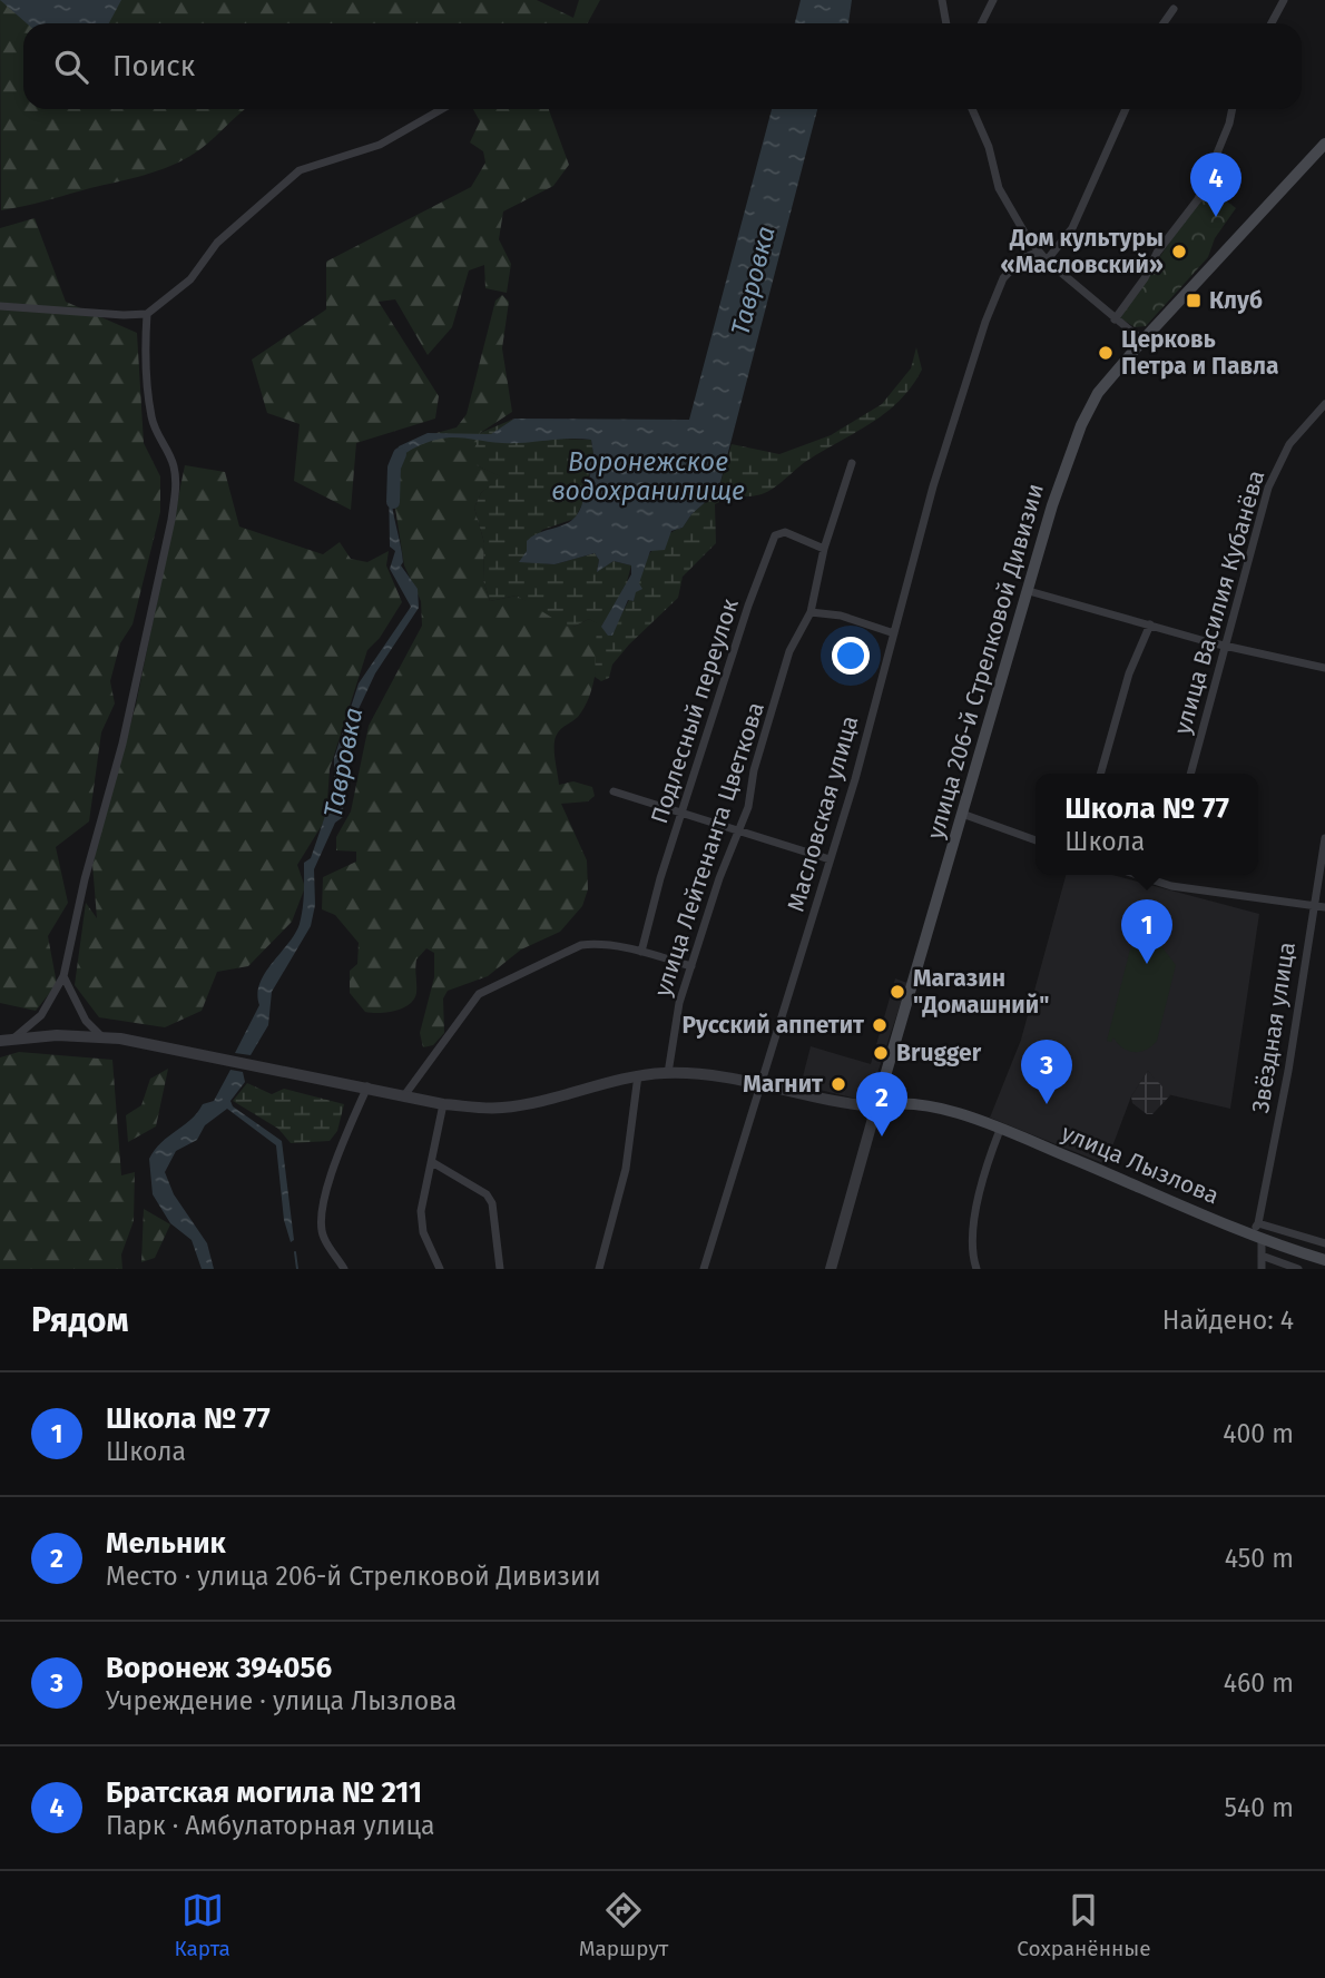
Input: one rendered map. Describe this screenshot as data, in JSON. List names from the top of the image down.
{
  "streets": {
    "main road": ["улица 206-й Стрелковой Дивизии", "улица Лызлова"],
    "street": [
      "улица Василия Кубанёва",
      "Подлесный переулок",
      "Масловская улица",
      "улица Лейтенанта Цветкова",
      "Звёздная улица"
    ]
  },
  "crossings": [
    ["улица 206-й Стрелковой Дивизии", "улица Лызлова"],
    ["Подлесный переулок", "улица Лейтенанта Цветкова"],
    ["Масловская улица", "улица Лызлова"],
    ["улица Лейтенанта Цветкова", "улица Лызлова"],
    ["Звёздная улица", "улица Лызлова"]
  ],
  "water": ["Тавровка", "Воронежское водохранилище"],
  "places": {
    "other": [
      "Дом культуры «Масловский»",
      "Церковь Петра и Павла",
      "Магазин \"Домашний\"",
      "Русский аппетит",
      "Brugger",
      "Магнит"
    ],
    "transit": ["Клуб"]
  },
  "page": {
    "search": "Поиск",
    "pins": [
      "4",
      "1",
      "3",
      "2"
    ],
    "popup": ["Школа № 77", "Школа"],
    "heading": ["Рядом", "Найдено: 4"],
    "list": [
      {
        "mark": "1",
        "name": "Школа № 77",
        "note": "Школа",
        "value": "400 m"
      },
      {
        "mark": "2",
        "name": "Мельник",
        "note": "Место · улица 206-й Стрелковой Дивизии",
        "value": "450 m"
      },
      {
        "mark": "3",
        "name": "Воронеж 394056",
        "note": "Учреждение · улица Лызлова",
        "value": "460 m"
      },
      {
        "mark": "4",
        "name": "Братская могила № 211",
        "note": "Парк · Амбулаторная улица",
        "value": "540 m"
      }
    ],
    "nav": ["Карта", "Маршрут", "Сохранённые"]
  }
}
